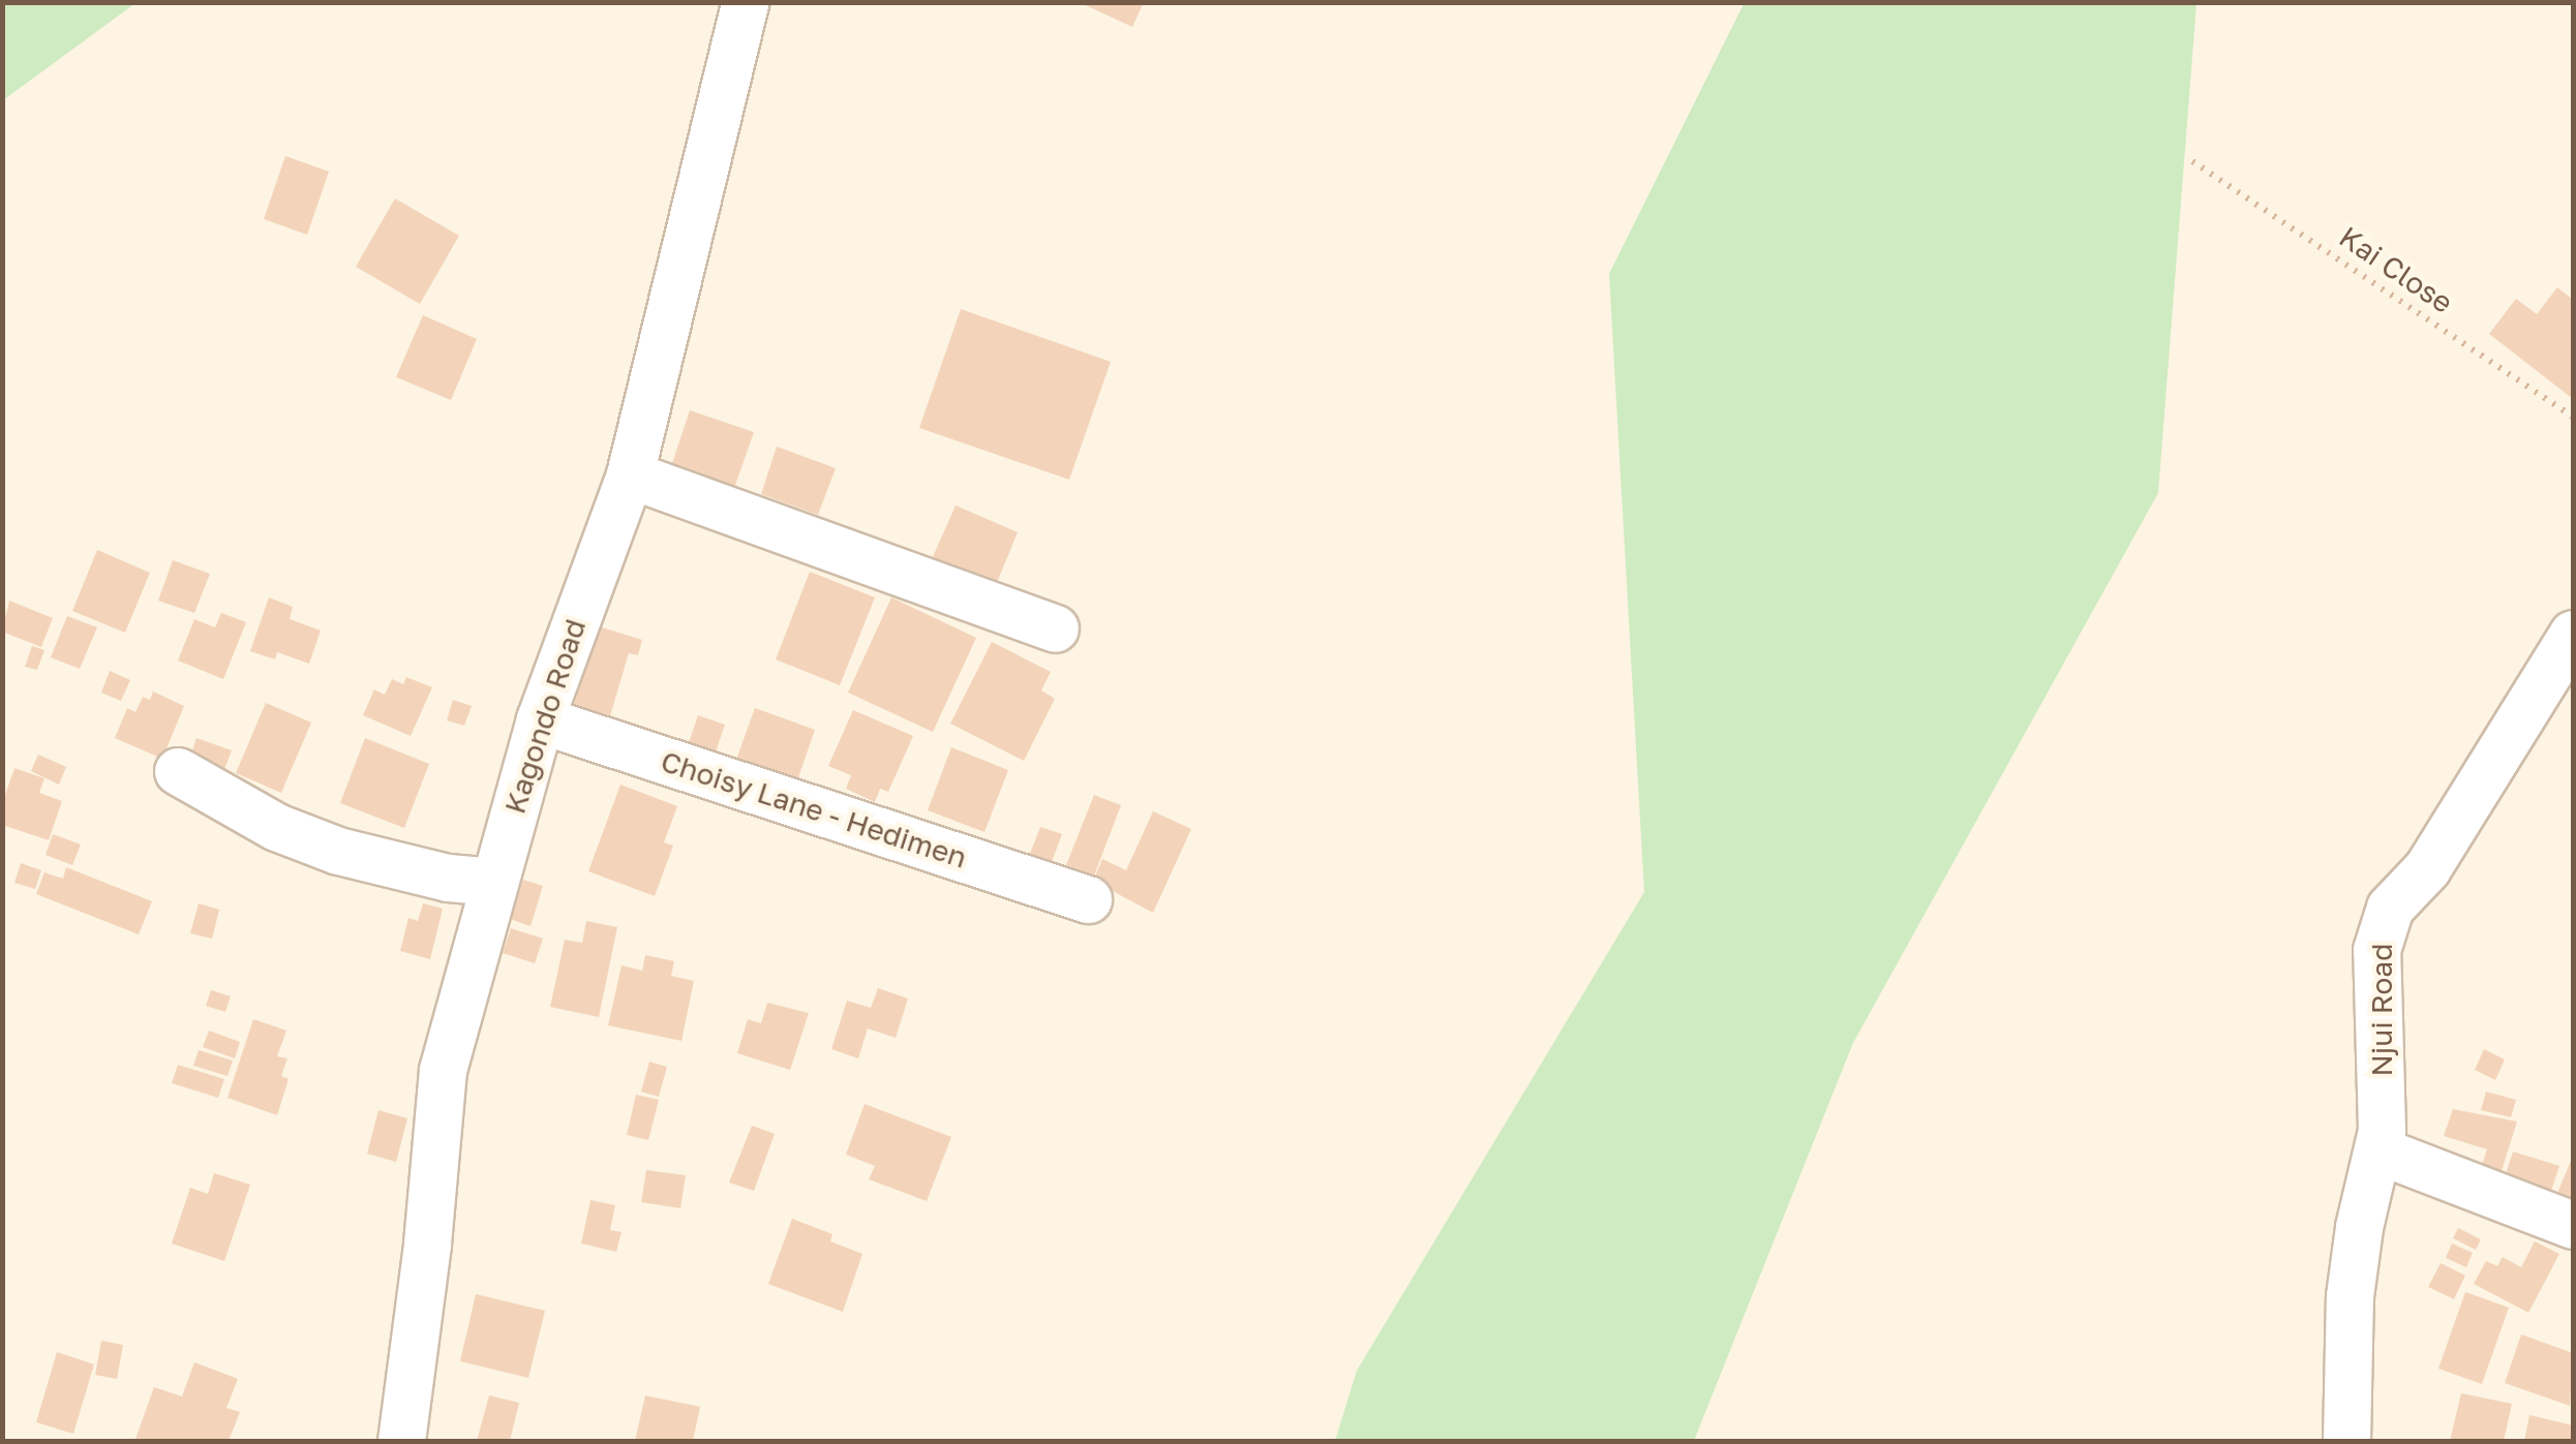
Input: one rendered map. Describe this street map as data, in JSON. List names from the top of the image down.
{
  "streets": {
    "street": ["Kagondo Road", "Choisy Lane - Hedimen", "Njui Road"],
    "path": ["Kai Close"]
  },
  "crossings": [
    ["Kagondo Road", "Choisy Lane - Hedimen"]
  ]
}
